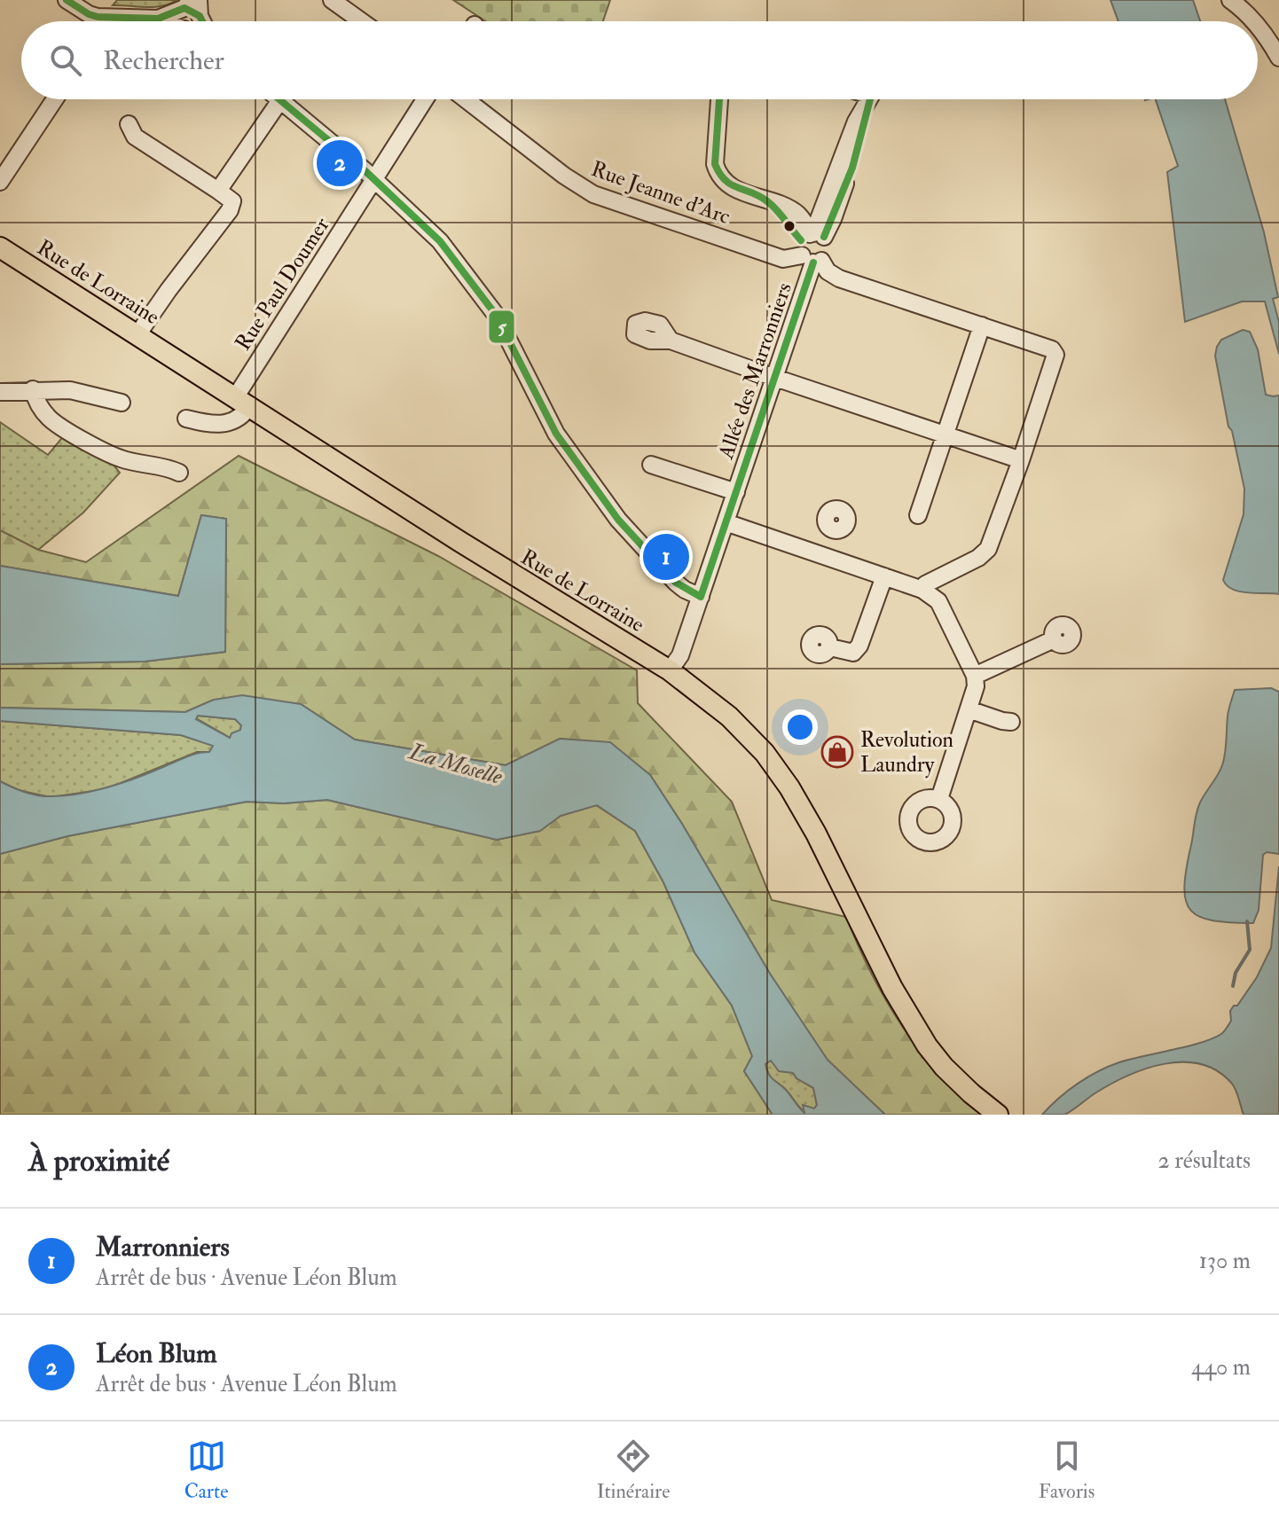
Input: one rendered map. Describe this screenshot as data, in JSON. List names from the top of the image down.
{
  "streets": {
    "main road": ["Rue de Lorraine"],
    "street": ["Rue Jeanne d'Arc", "Rue Paul Doumer", "Allée des Marronniers"]
  },
  "crossings": [
    ["Rue Jeanne d'Arc", "Allée des Marronniers"],
    ["Rue de Lorraine", "Rue Paul Doumer"],
    ["Rue de Lorraine", "Allée des Marronniers"]
  ],
  "water": ["La Moselle"],
  "places": {
    "shop": ["Revolution Laundry"]
  },
  "lines": ["transit line 5"],
  "page": {
    "search": "Rechercher",
    "pins": ["2", "1"],
    "heading": ["À proximité", "2 résultats"],
    "list": [
      {
        "mark": "1",
        "name": "Marronniers",
        "note": "Arrêt de bus · Avenue Léon Blum",
        "value": "130 m"
      },
      {
        "mark": "2",
        "name": "Léon Blum",
        "note": "Arrêt de bus · Avenue Léon Blum",
        "value": "440 m"
      }
    ],
    "nav": ["Carte", "Itinéraire", "Favoris"]
  }
}
